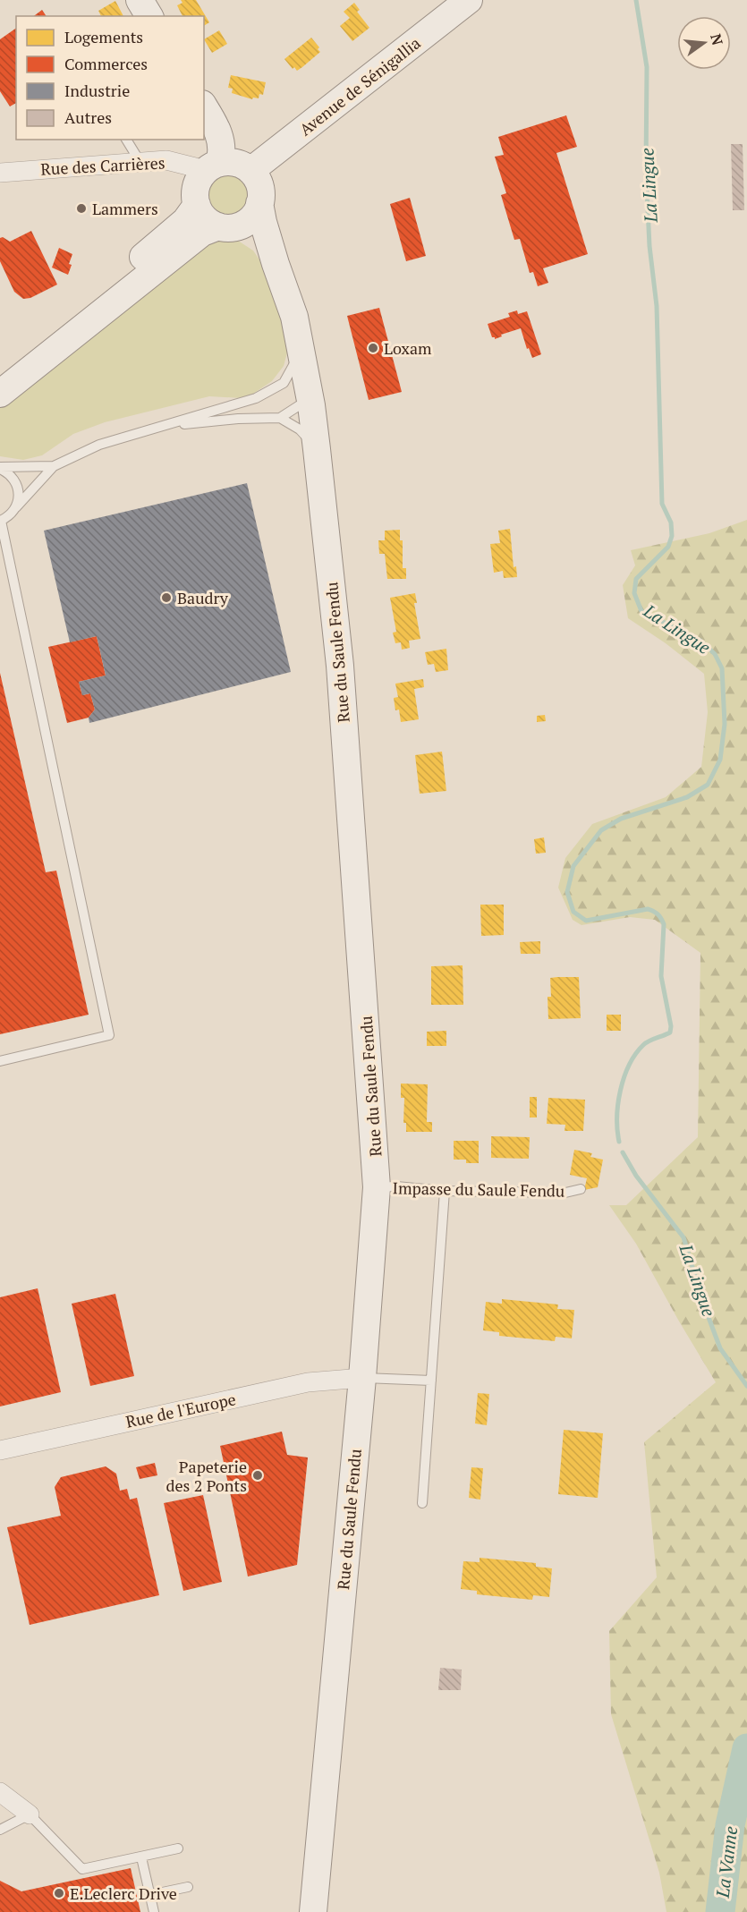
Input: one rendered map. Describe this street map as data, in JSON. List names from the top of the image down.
{
  "streets": {
    "street": [
      "Avenue de Sénigallia",
      "Rue des Carrières",
      "Rue du Saule Fendu",
      "Rue de l'Europe"
    ],
    "lane": ["Impasse du Saule Fendu"]
  },
  "crossings": [
    ["Avenue de Sénigallia", "Rue des Carrières"],
    ["Avenue de Sénigallia", "Rue du Saule Fendu"],
    ["Rue des Carrières", "Rue du Saule Fendu"],
    ["Rue du Saule Fendu", "Impasse du Saule Fendu"],
    ["Rue du Saule Fendu", "Rue de l'Europe"]
  ],
  "water": ["La Lingue", "La Vanne"],
  "places": [
    "Lammers",
    "Loxam",
    "Baudry",
    "Papeterie des 2 Ponts",
    "E.Leclerc Drive"
  ],
  "legend": [
    "Logements",
    "Commerces",
    "Industrie",
    "Autres"
  ],
  "north": "right"
}
